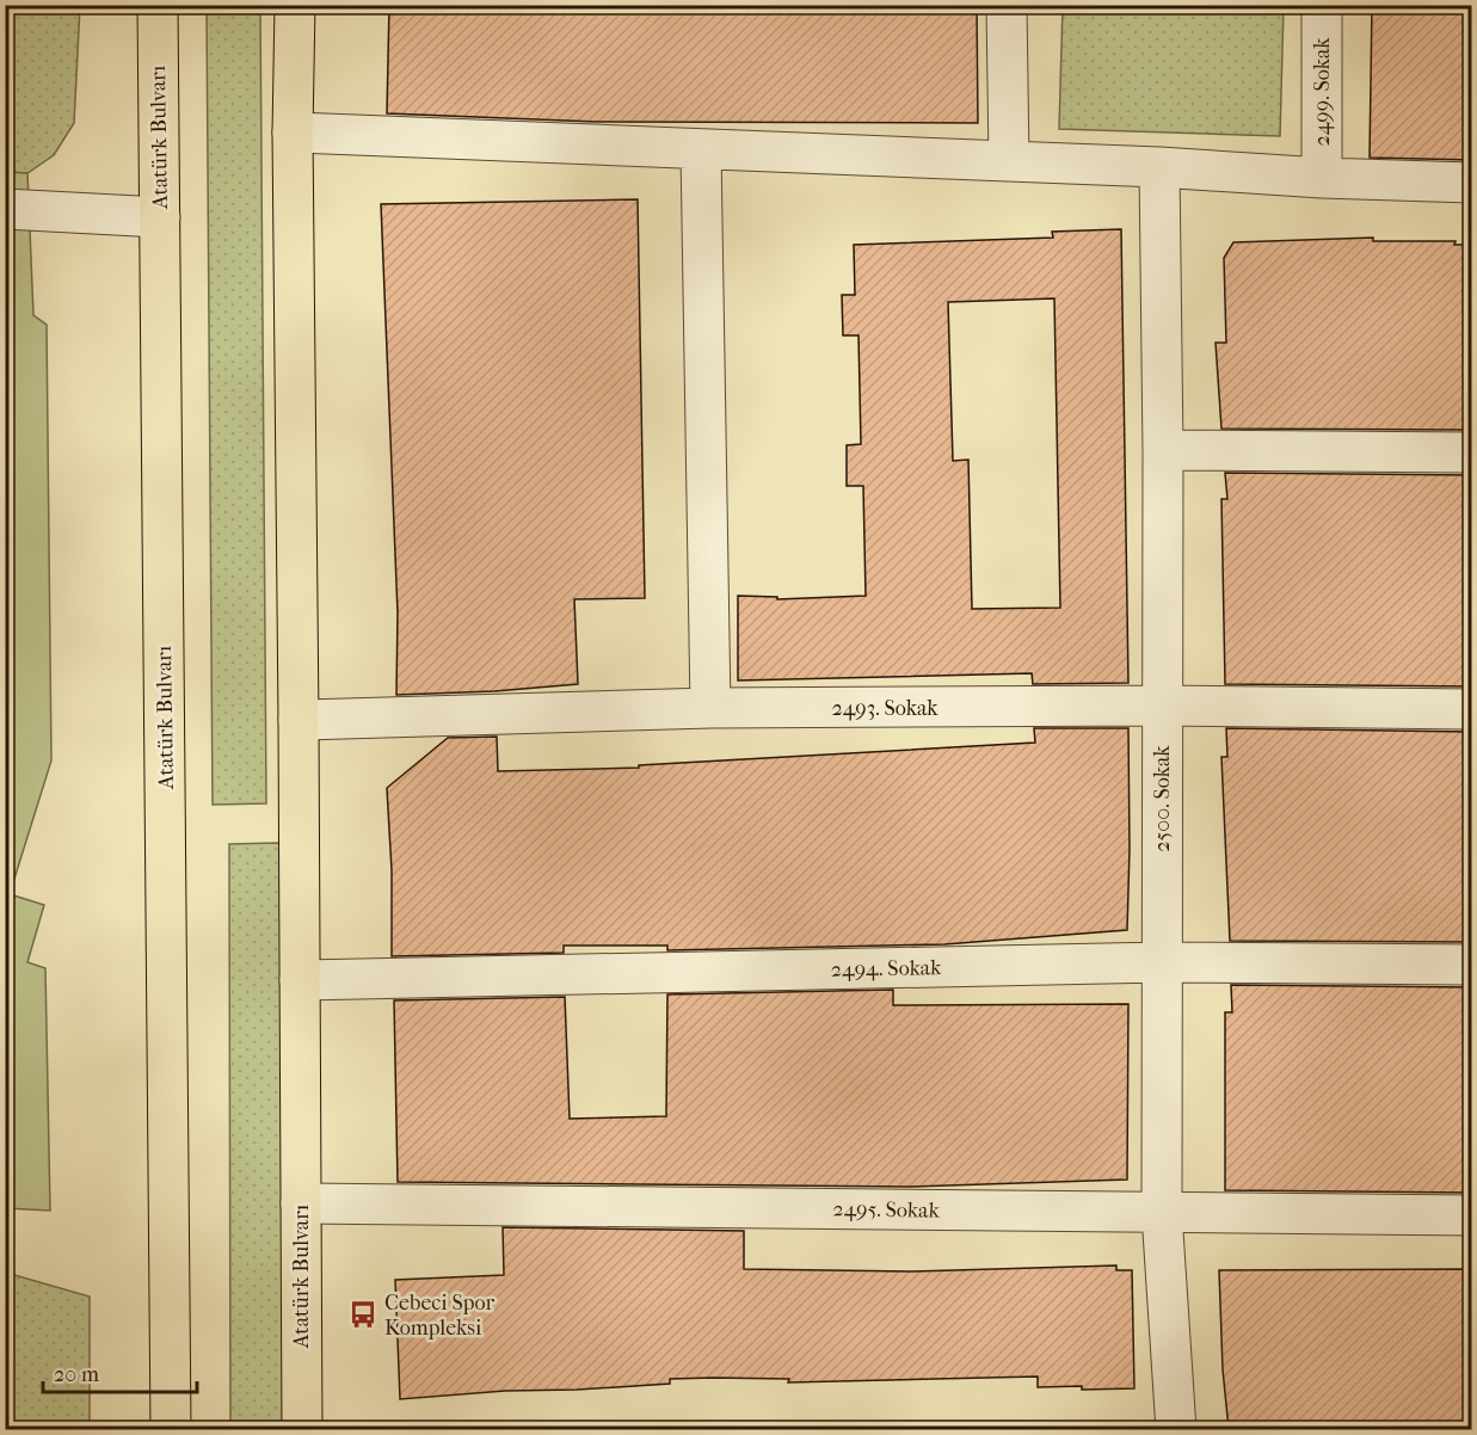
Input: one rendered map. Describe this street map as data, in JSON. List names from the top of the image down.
{
  "streets": {
    "main road": ["Atatürk Bulvarı"],
    "street": [
      "2499. Sokak",
      "2493. Sokak",
      "2500. Sokak",
      "2494. Sokak",
      "2495. Sokak"
    ]
  },
  "crossings": [
    ["Atatürk Bulvarı", "2493. Sokak"],
    ["Atatürk Bulvarı", "2494. Sokak"],
    ["Atatürk Bulvarı", "2495. Sokak"],
    ["2493. Sokak", "2500. Sokak"],
    ["2500. Sokak", "2494. Sokak"],
    ["2500. Sokak", "2495. Sokak"]
  ],
  "places": {
    "bus stop": ["Cebeci Spor Kompleksi"]
  },
  "scale_bar": "20 m"
}
